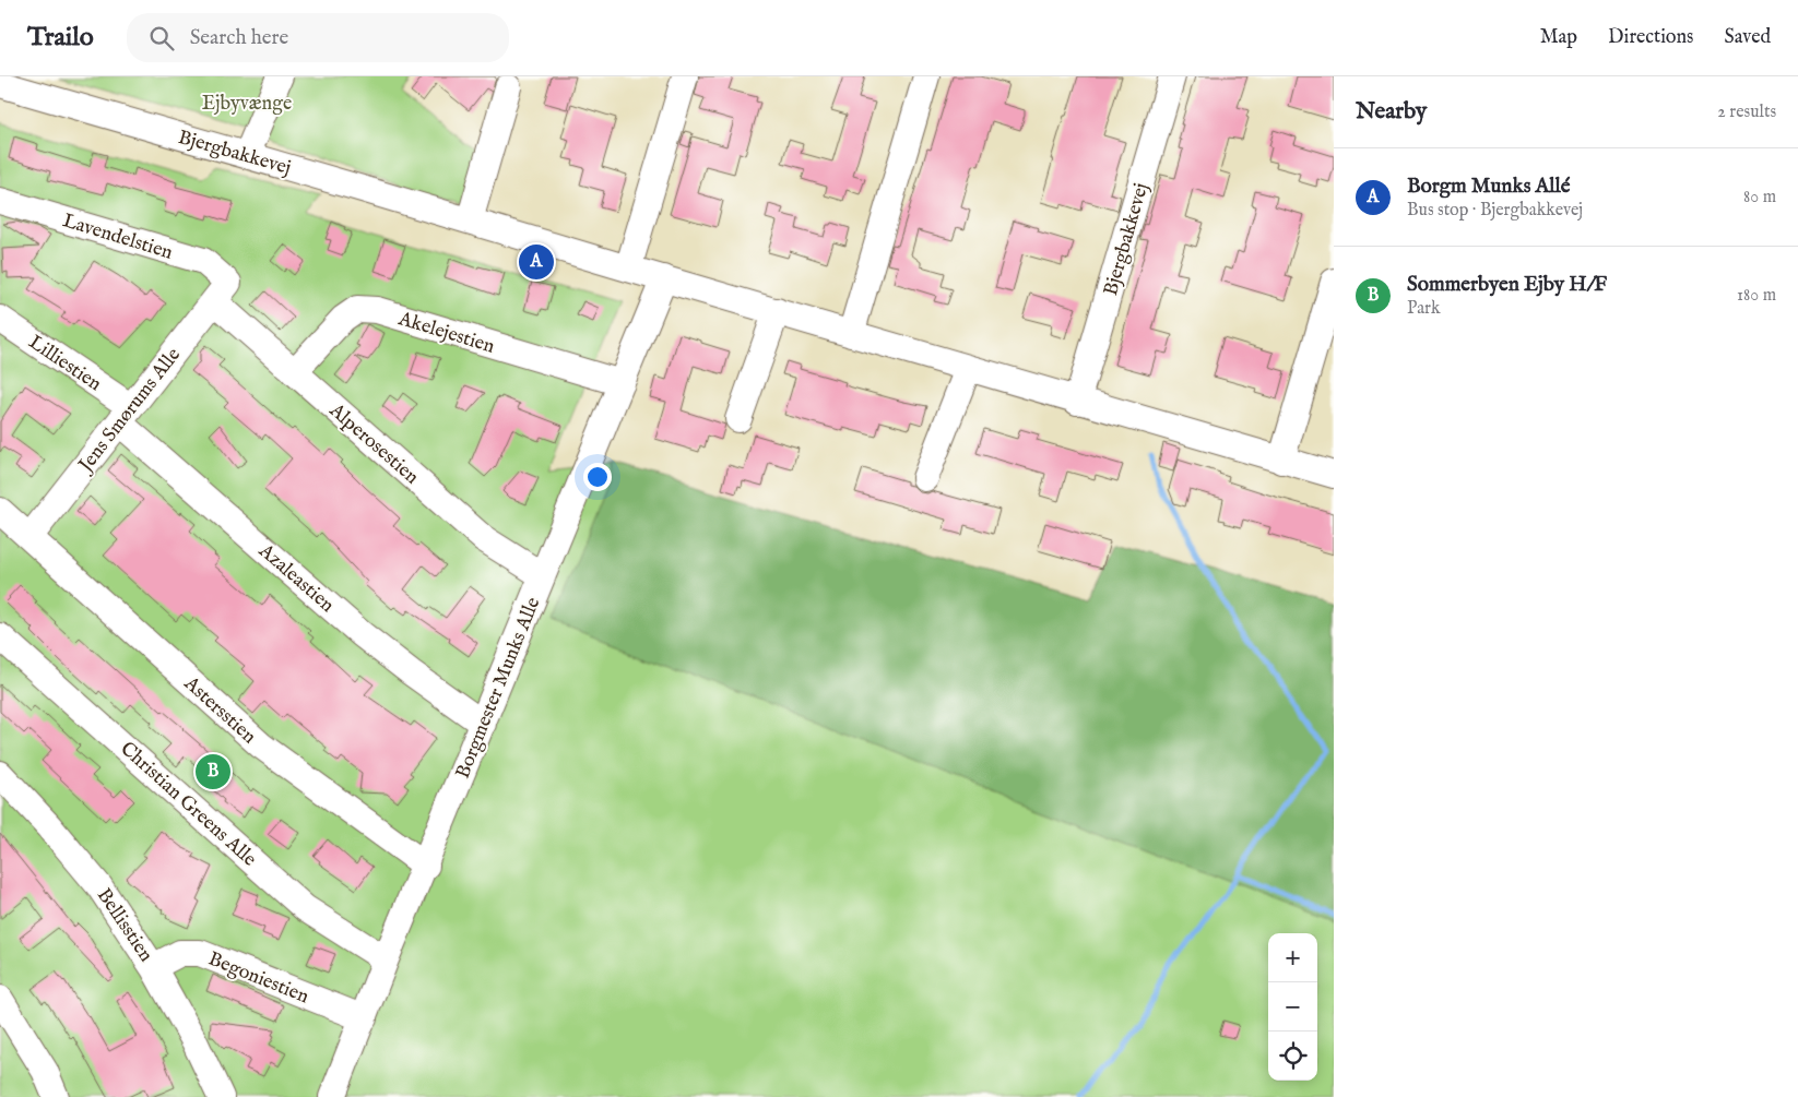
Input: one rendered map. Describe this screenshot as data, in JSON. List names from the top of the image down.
{
  "streets": {
    "street": [
      "Bjergbakkevej",
      "Lavendelstien",
      "Akelejestien",
      "Lilliestien",
      "Jens Smørums Alle",
      "Alperosestien",
      "Azaleastien",
      "Borgmester Munks Alle",
      "Astersstien",
      "Christian Greens Alle",
      "Bellisstien",
      "Begoniestien"
    ]
  },
  "crossings": [
    ["Bjergbakkevej", "Borgmester Munks Alle"],
    ["Lavendelstien", "Jens Smørums Alle"],
    ["Lavendelstien", "Alperosestien"],
    ["Akelejestien", "Alperosestien"],
    ["Akelejestien", "Borgmester Munks Alle"],
    ["Lilliestien", "Jens Smørums Alle"],
    ["Lilliestien", "Azaleastien"],
    ["Jens Smørums Alle", "Alperosestien"],
    ["Jens Smørums Alle", "Azaleastien"],
    ["Jens Smørums Alle", "Astersstien"],
    ["Alperosestien", "Borgmester Munks Alle"],
    ["Azaleastien", "Borgmester Munks Alle"],
    ["Borgmester Munks Alle", "Astersstien"],
    ["Borgmester Munks Alle", "Christian Greens Alle"],
    ["Borgmester Munks Alle", "Begoniestien"],
    ["Bellisstien", "Begoniestien"]
  ],
  "parks": ["Ejbyvænge"],
  "page": {
    "header": "Trailo",
    "search": "Search here",
    "nav": ["Map", "Directions", "Saved"],
    "heading": ["Nearby", "2 results"],
    "list": [
      {
        "mark": "A",
        "name": "Borgm Munks Allé",
        "note": "Bus stop · Bjergbakkevej",
        "value": "80 m"
      },
      {
        "mark": "B",
        "name": "Sommerbyen Ejby H/F",
        "note": "Park",
        "value": "180 m"
      }
    ],
    "pins": ["A", "B"],
    "map_buttons": ["+", "−"]
  }
}
